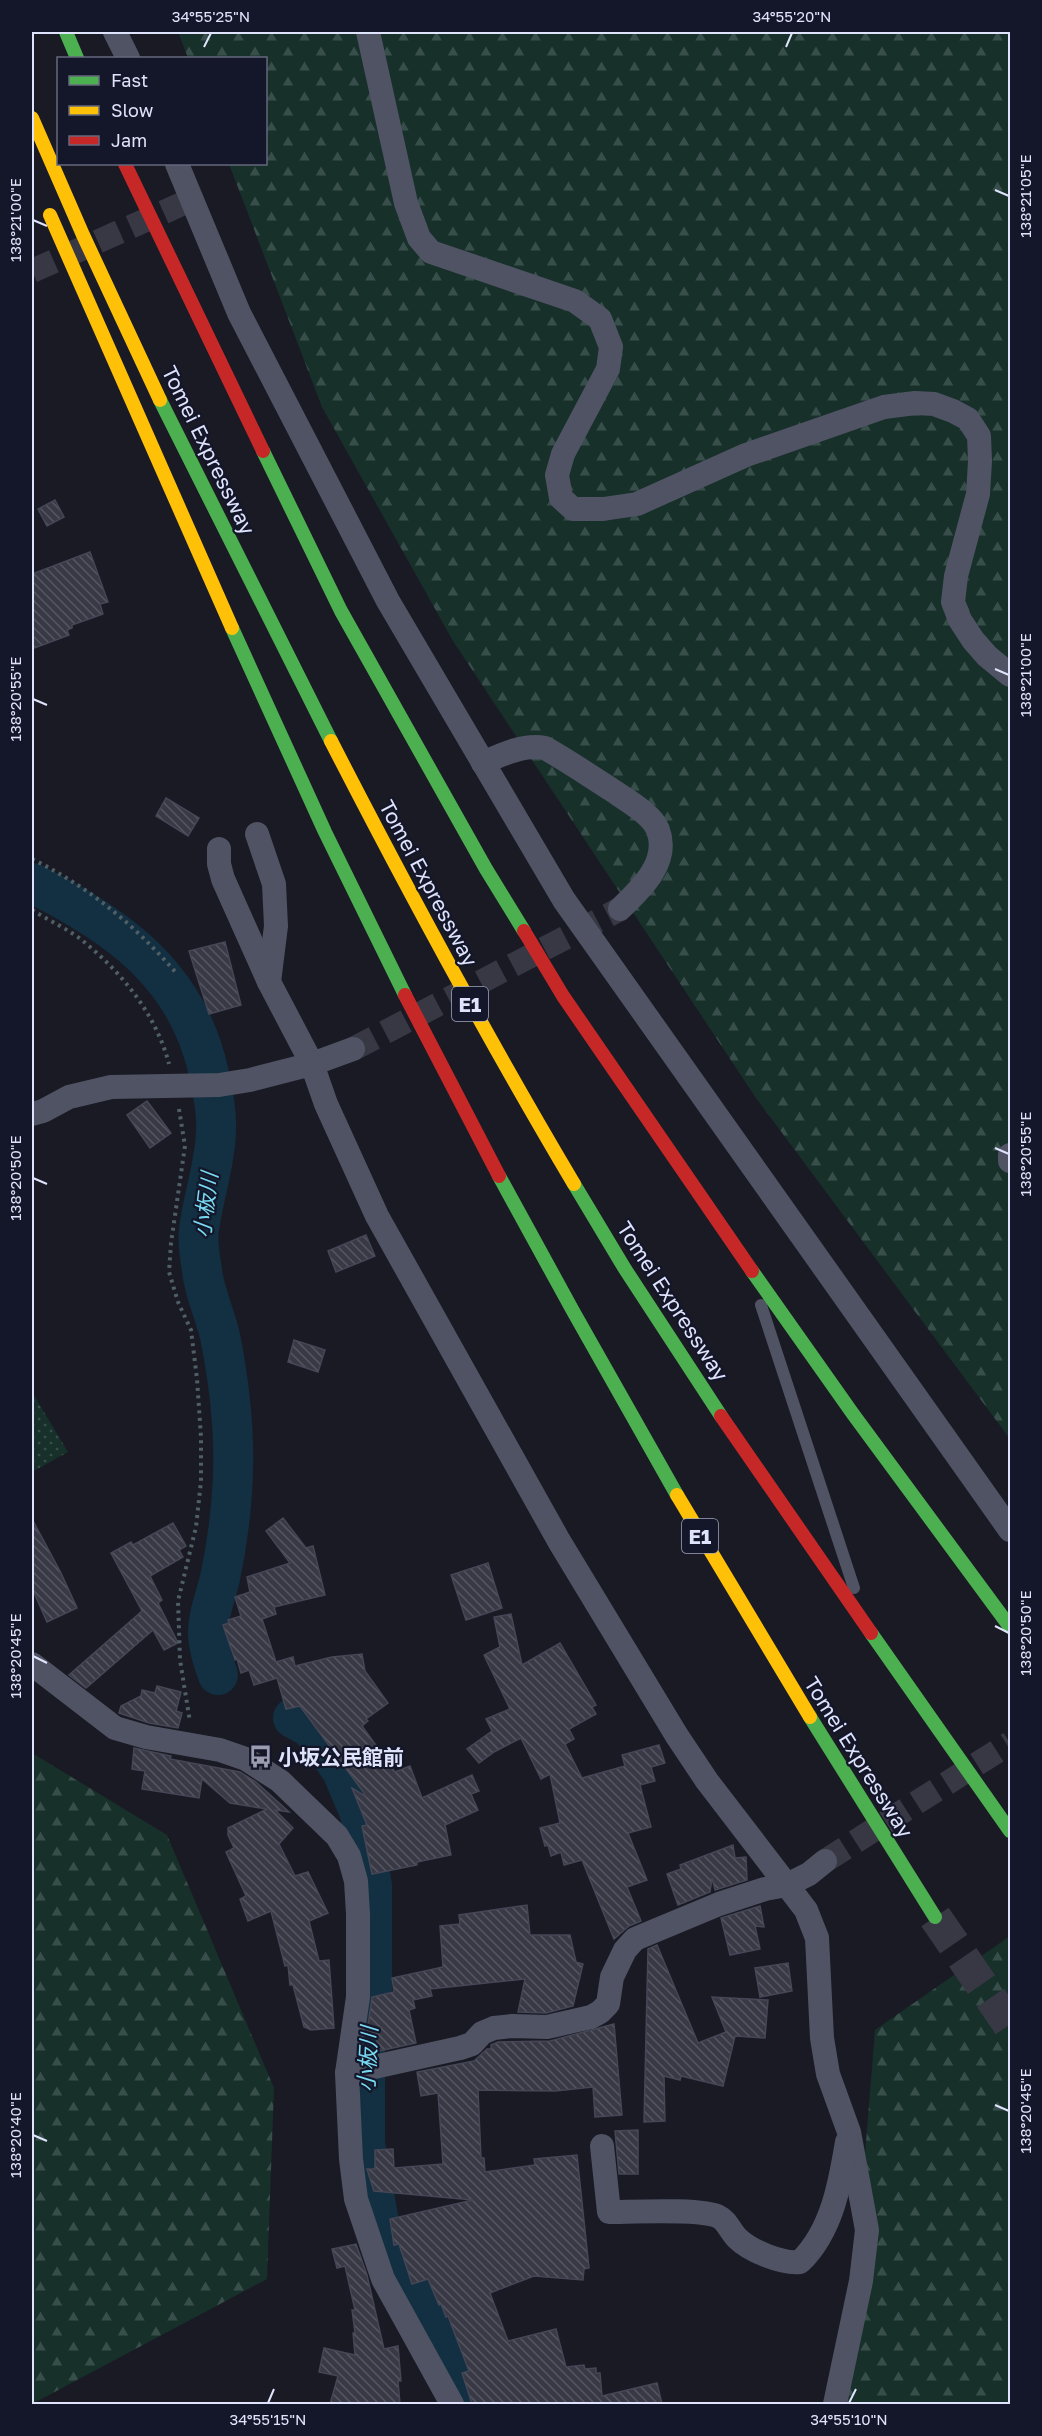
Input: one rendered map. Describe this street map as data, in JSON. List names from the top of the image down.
{
  "streets": {
    "highway": ["Tomei Expressway", "E1"]
  },
  "water": ["小板川"],
  "places": {
    "bus stop": ["小坂公民館前"]
  },
  "legend": ["Fast", "Slow", "Jam"],
  "coordinates": [
    "34°55'25\"N",
    "34°55'20\"N",
    "138°21'05\"E",
    "138°21'00\"E",
    "138°20'55\"E",
    "138°20'50\"E",
    "138°20'45\"E",
    "138°20'40\"E",
    "34°55'15\"N",
    "34°55'10\"N"
  ]
}
